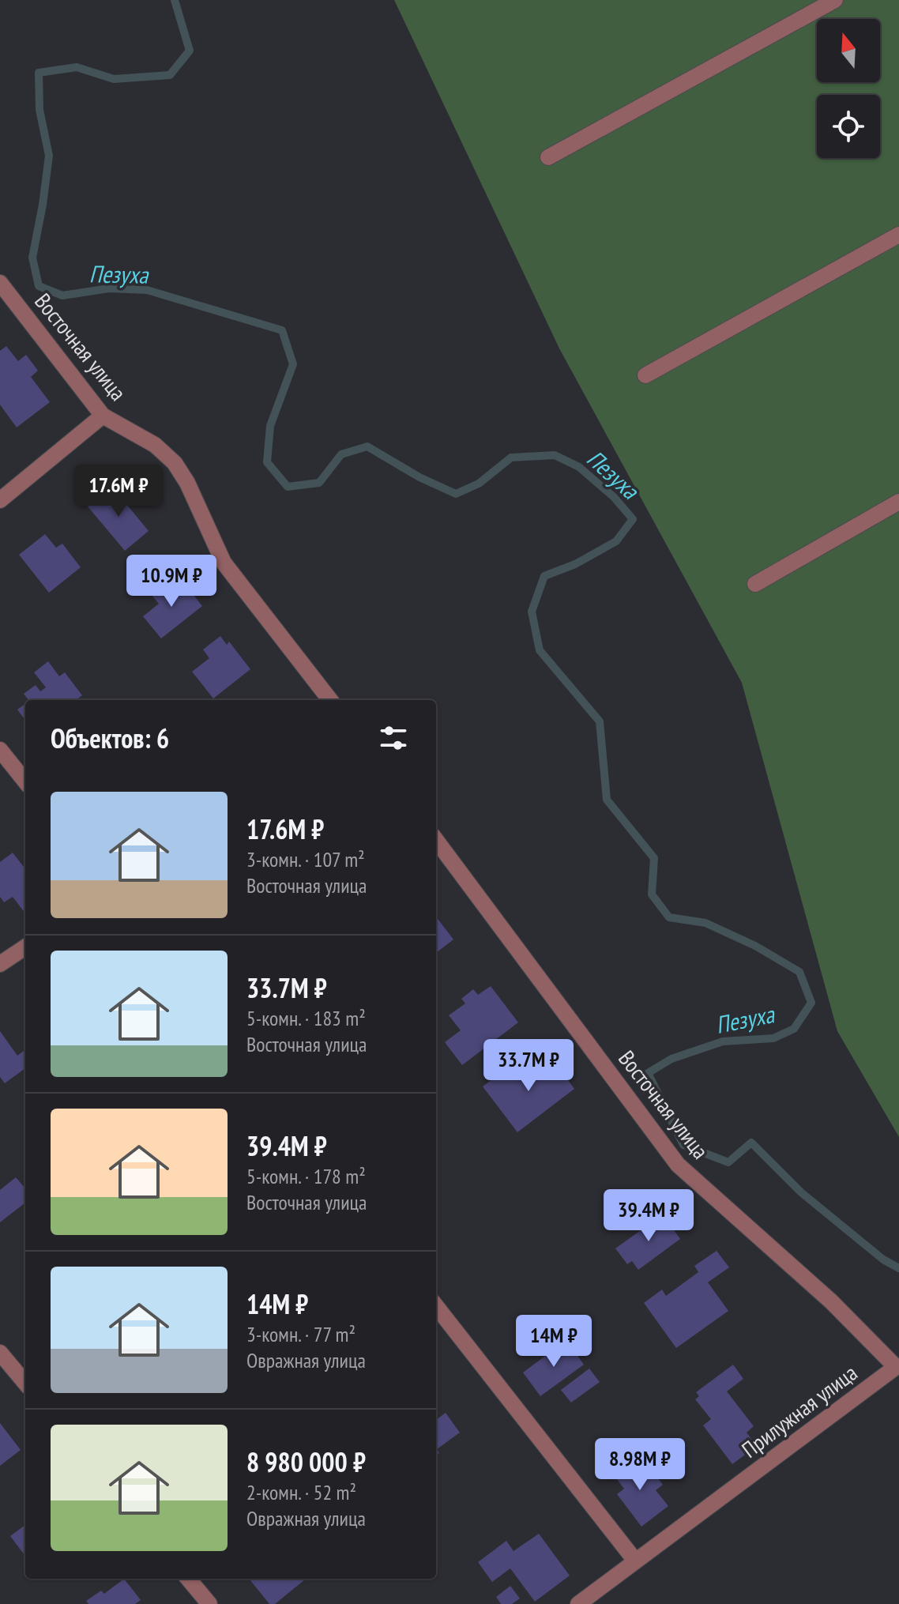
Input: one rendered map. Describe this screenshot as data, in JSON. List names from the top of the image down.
{
  "streets": {
    "street": ["Восточная улица", "Прилужная улица"]
  },
  "crossings": [
    ["Восточная улица", "Прилужная улица"]
  ],
  "water": ["Пезуха"],
  "north": "top",
  "page": {
    "price": [
      "17.6M ₽",
      "10.9M ₽",
      "33.7M ₽",
      "39.4M ₽",
      "14M ₽",
      "8.98M ₽"
    ],
    "heading": "Объектов: 6",
    "list": [
      {
        "name": "17.6M ₽",
        "note": "3-комн. · 107 m² · Восточная улица"
      },
      {
        "name": "33.7M ₽",
        "note": "5-комн. · 183 m² · Восточная улица"
      },
      {
        "name": "39.4M ₽",
        "note": "5-комн. · 178 m² · Восточная улица"
      },
      {
        "name": "14M ₽",
        "note": "3-комн. · 77 m² · Овражная улица"
      },
      {
        "name": "8 980 000 ₽",
        "note": "2-комн. · 52 m² · Овражная улица"
      }
    ]
  }
}
